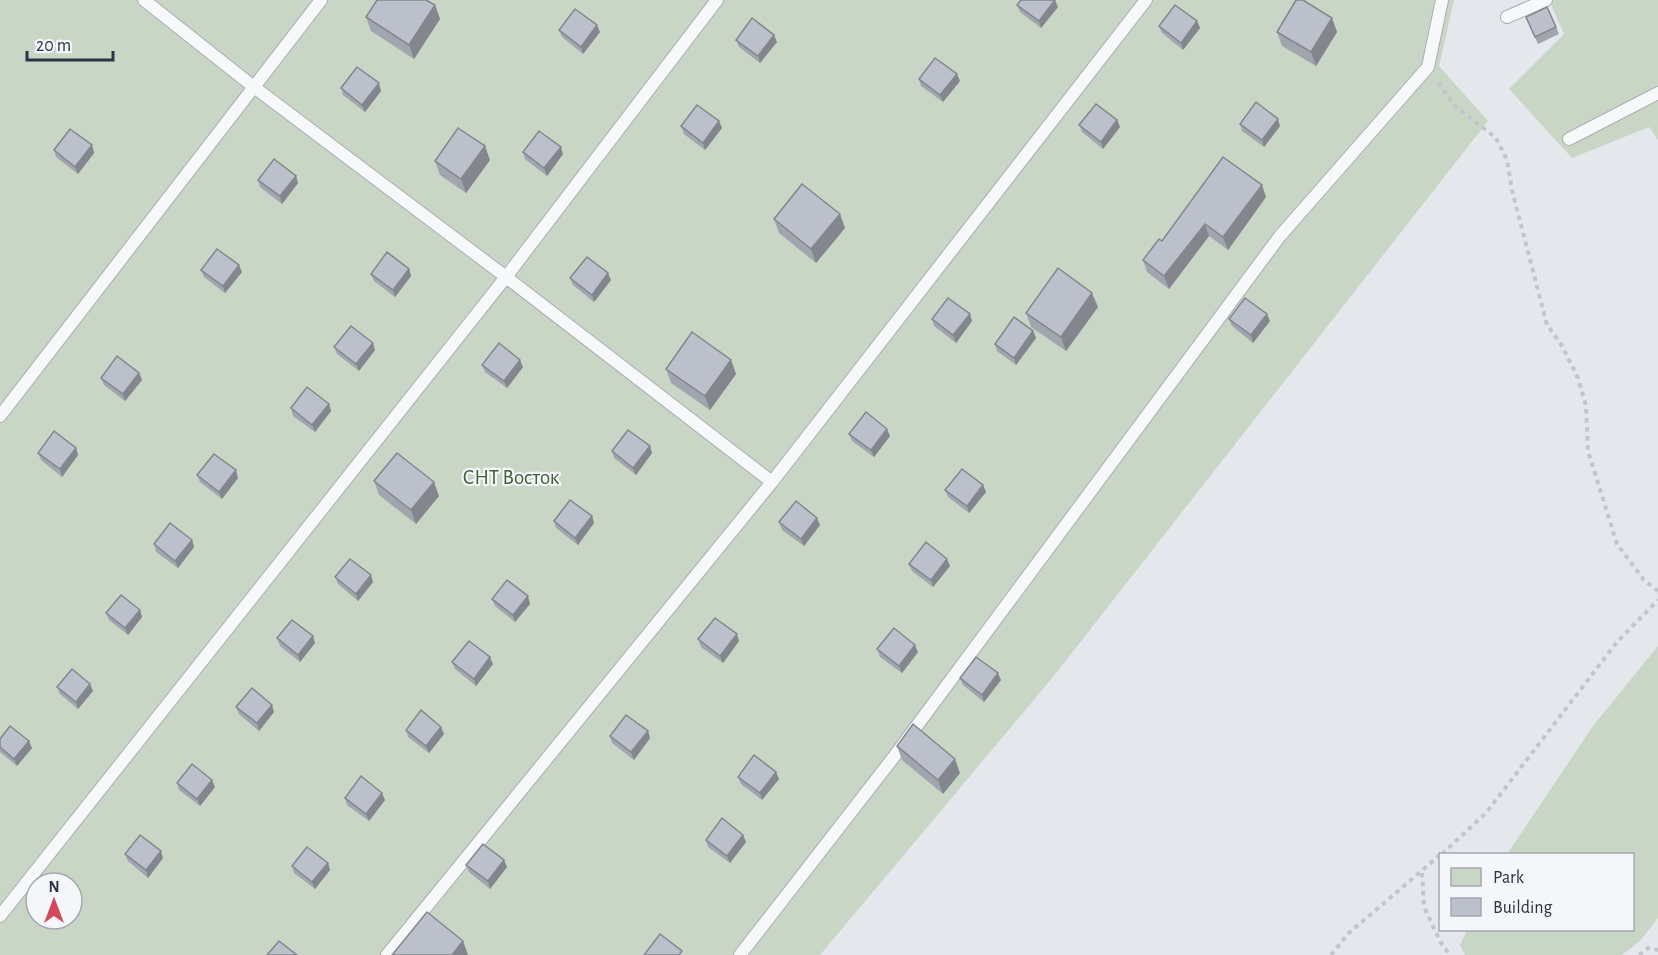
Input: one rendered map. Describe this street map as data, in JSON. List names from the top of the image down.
{
  "parks": ["СНТ Восток"],
  "legend": ["Park", "Building"],
  "scale_bar": "20 m",
  "north": "top"
}
